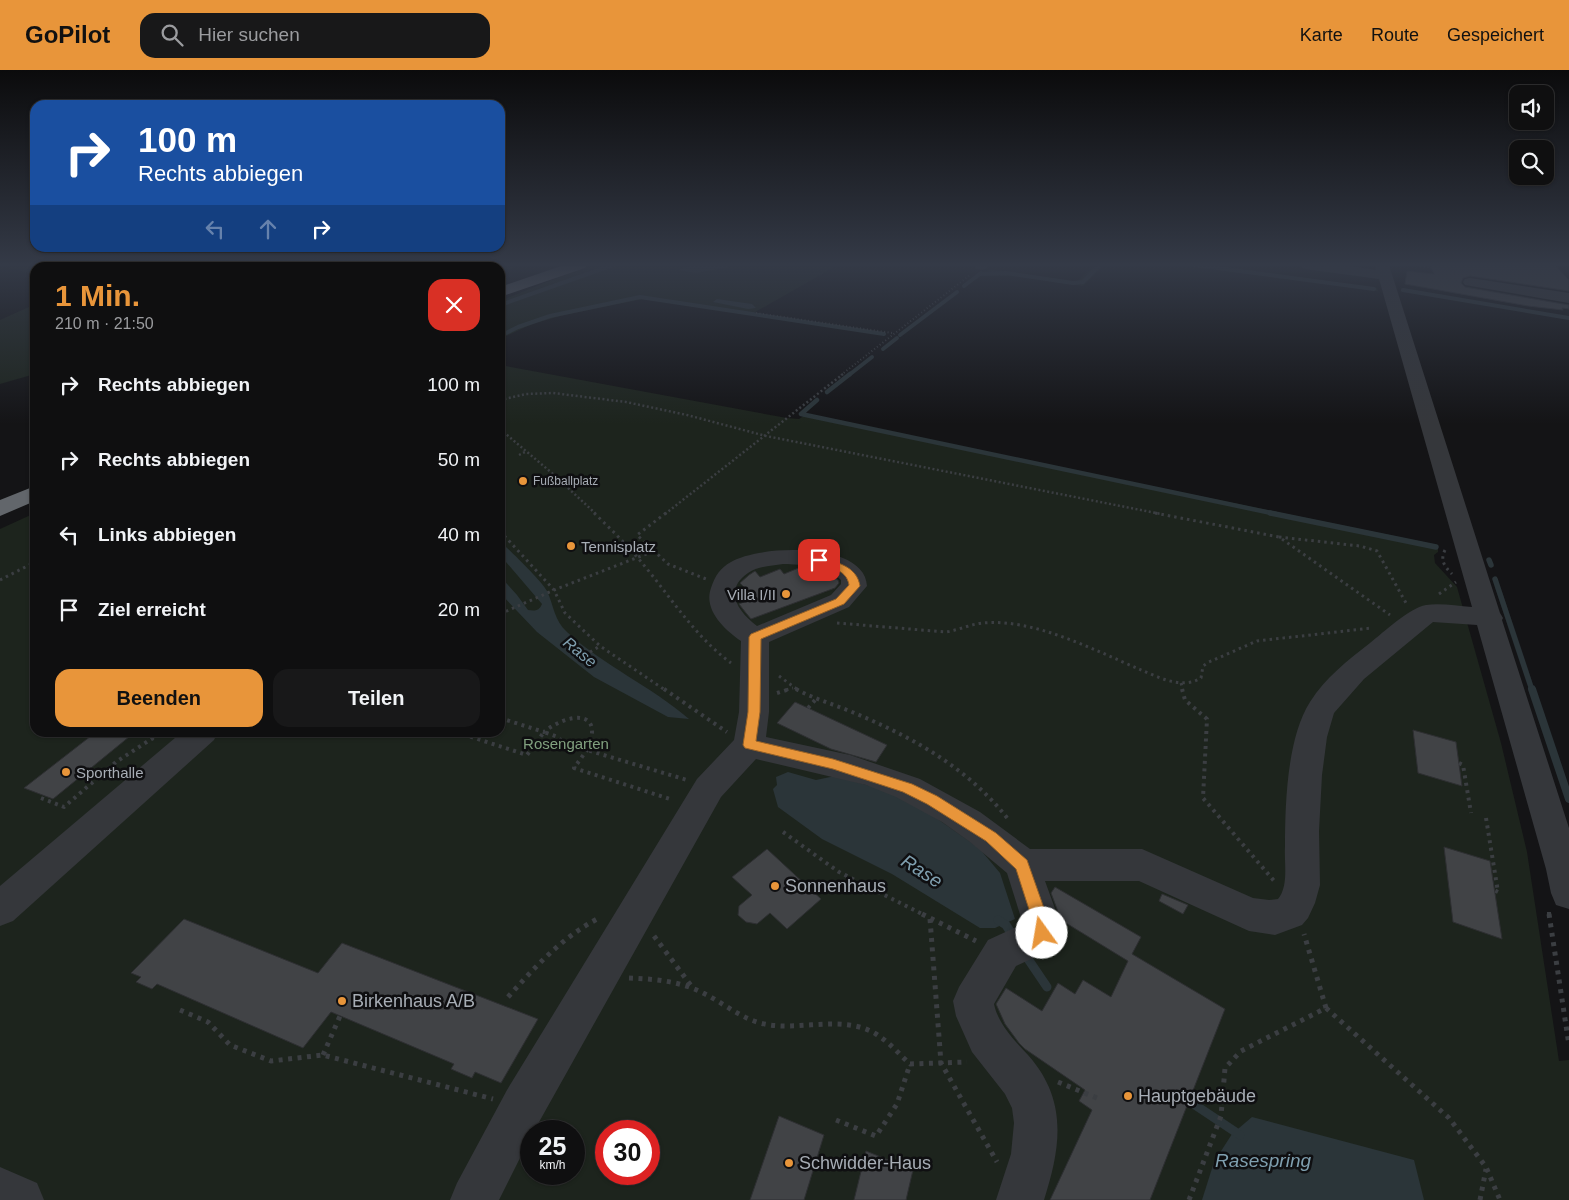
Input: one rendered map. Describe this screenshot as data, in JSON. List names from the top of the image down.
{
  "water": ["Rase", "Rasespring"],
  "parks": ["Rosengarten"],
  "places": [
    "Fußballplatz",
    "Tennisplatz",
    "Villa I/II",
    "Sporthalle",
    "Sonnenhaus",
    "Birkenhaus A/B",
    "Hauptgebäude",
    "Schwidder-Haus"
  ],
  "page": {
    "header": "GoPilot",
    "search": "Hier suchen",
    "nav": ["Karte", "Route", "Gespeichert"],
    "turn": ["100 m", "Rechts abbiegen"],
    "heading": ["1 Min.", "210 m · 21:50"],
    "list": [
      {
        "name": "Rechts abbiegen",
        "value": "100 m"
      },
      {
        "name": "Rechts abbiegen",
        "value": "50 m"
      },
      {
        "name": "Links abbiegen",
        "value": "40 m"
      },
      {
        "name": "Ziel erreicht",
        "value": "20 m"
      }
    ],
    "buttons": ["Beenden", "Teilen"],
    "speed": "25 km/h",
    "limit": "30"
  }
}
